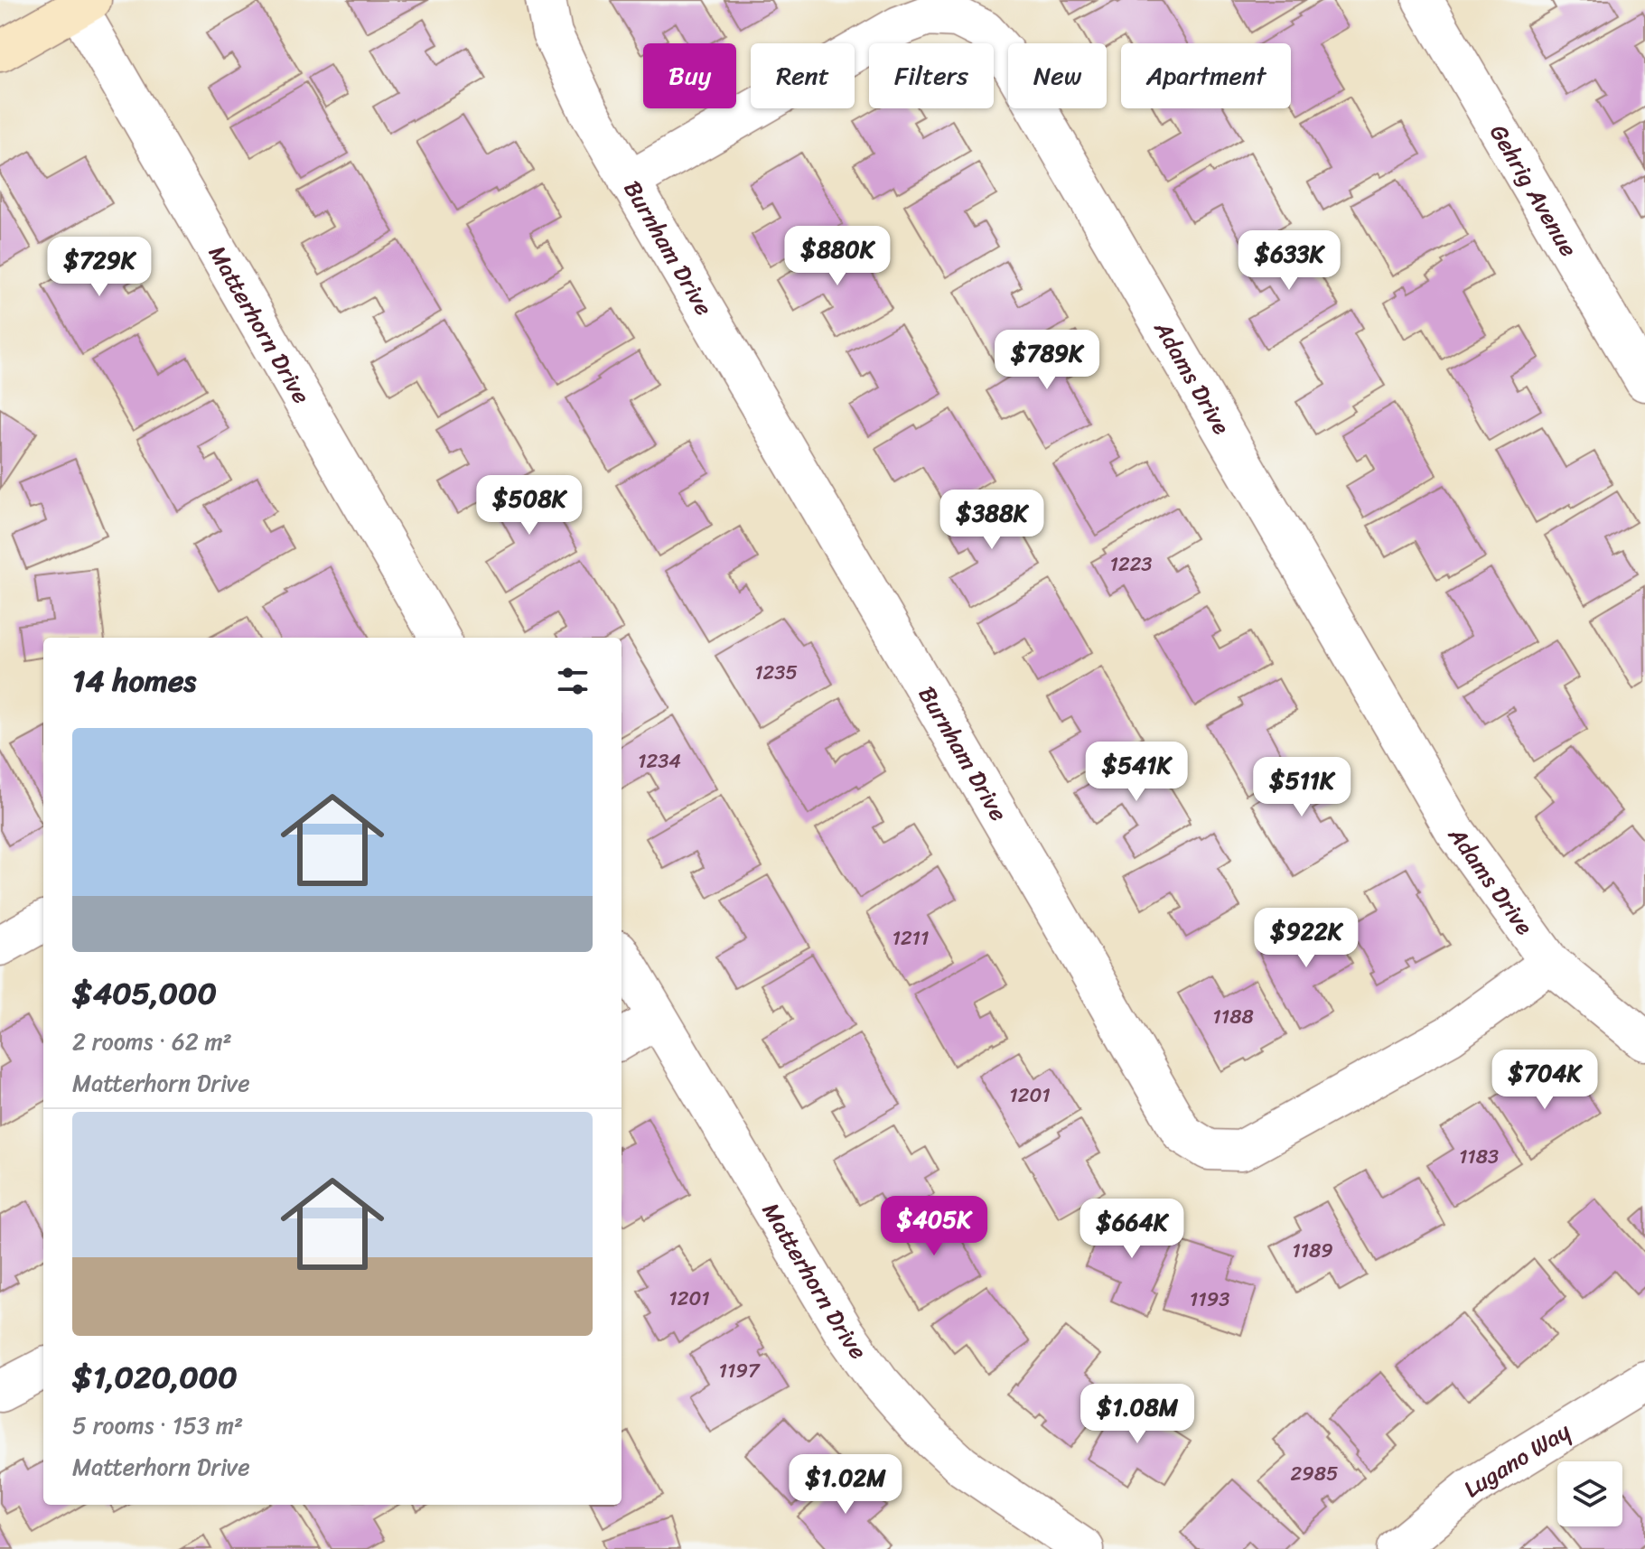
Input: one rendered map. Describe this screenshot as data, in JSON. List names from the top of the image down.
{
  "streets": {
    "street": [
      "Gehrig Avenue",
      "Burnham Drive",
      "Matterhorn Drive",
      "Adams Drive",
      "Lugano Way"
    ]
  },
  "crossings": [
    ["Burnham Drive", "Adams Drive"]
  ],
  "house_numbers": [
    "1223",
    "1235",
    "1234",
    "1211",
    "1188",
    "1201",
    "1183",
    "1189",
    "1201",
    "1193",
    "1197",
    "2985"
  ],
  "page": {
    "chip": [
      "Buy",
      "Rent",
      "Filters",
      "New",
      "Apartment"
    ],
    "price": [
      "$880K",
      "$633K",
      "$729K",
      "$789K",
      "$508K",
      "$388K",
      "$541K",
      "$511K",
      "$922K",
      "$704K",
      "$405K",
      "$664K",
      "$1.08M",
      "$1.02M"
    ],
    "heading": "14 homes",
    "list": [
      {
        "name": "$405,000",
        "note": "2 rooms · 62 m² · Matterhorn Drive"
      },
      {
        "name": "$1,020,000",
        "note": "5 rooms · 153 m² · Matterhorn Drive"
      }
    ]
  }
}
